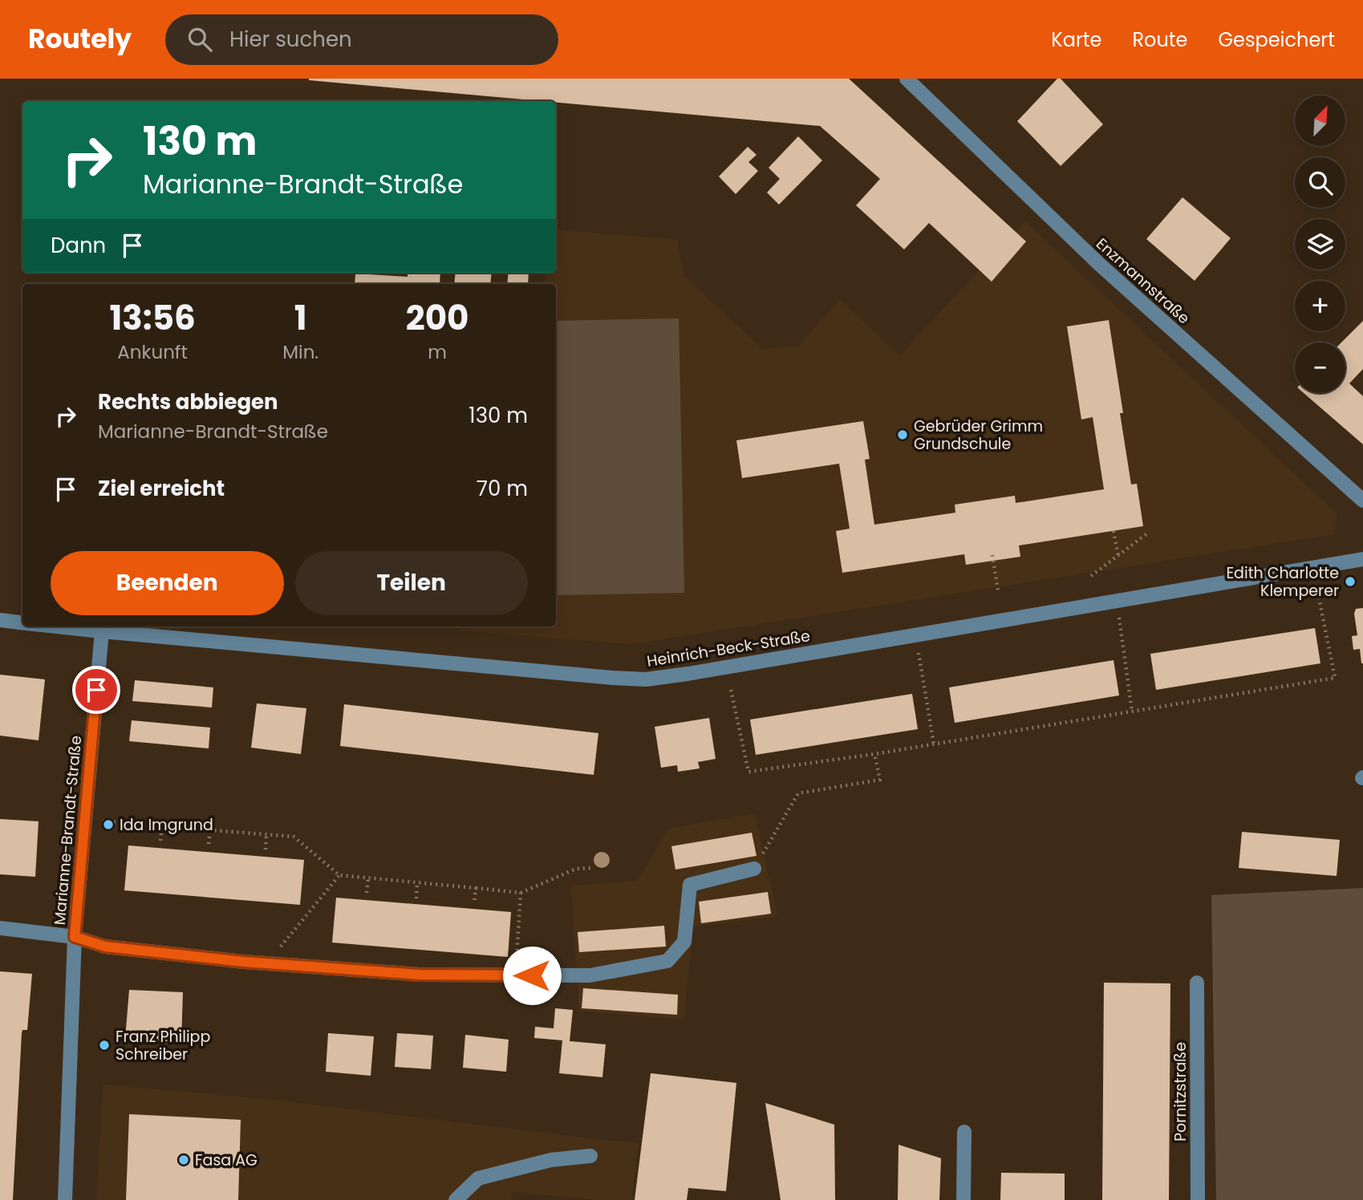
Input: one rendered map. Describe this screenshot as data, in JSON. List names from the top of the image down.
{
  "streets": {
    "street": [
      "Enzmannstraße",
      "Heinrich-Beck-Straße",
      "Marianne-Brandt-Straße",
      "Pornitzstraße"
    ]
  },
  "crossings": [
    ["Heinrich-Beck-Straße", "Marianne-Brandt-Straße"]
  ],
  "places": [
    "Gebrüder Grimm Grundschule",
    "Edith Charlotte Klemperer",
    "Ida Imgrund",
    "Franz Philipp Schreiber",
    "Fasa AG"
  ],
  "north": "top right",
  "page": {
    "header": "Routely",
    "search": "Hier suchen",
    "nav": ["Karte", "Route", "Gespeichert"],
    "map_buttons": ["+", "−"],
    "turn": ["130 m", "Marianne-Brandt-Straße"],
    "then": "Dann",
    "eta": [
      "13:56",
      "Ankunft",
      "1",
      "Min.",
      "200",
      "m"
    ],
    "list": [
      {
        "name": "Rechts abbiegen",
        "note": "Marianne-Brandt-Straße",
        "value": "130 m"
      },
      {
        "name": "Ziel erreicht",
        "value": "70 m"
      }
    ],
    "buttons": ["Beenden", "Teilen"]
  }
}
